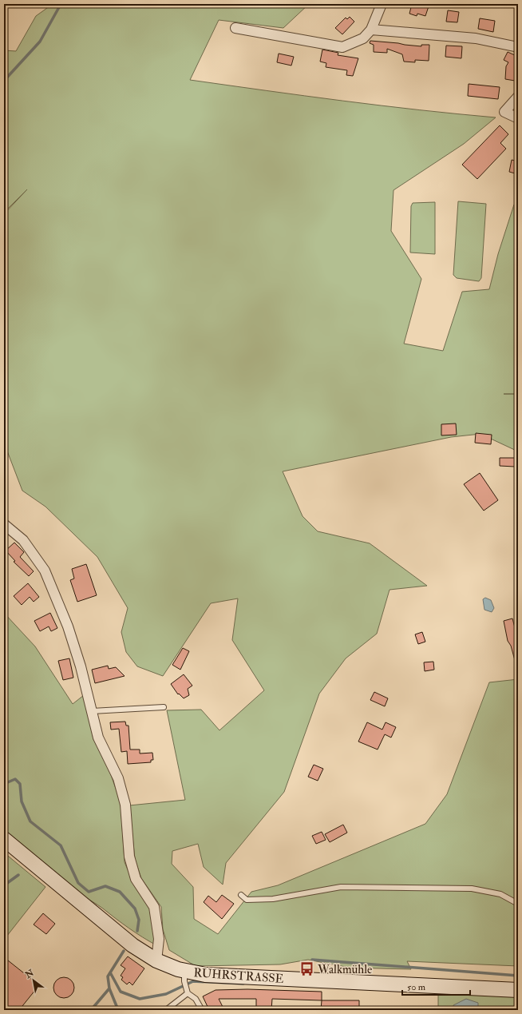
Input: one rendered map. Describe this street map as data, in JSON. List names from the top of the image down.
{
  "streets": {
    "main road": ["RUHRSTRASSE"]
  },
  "places": {
    "bus stop": ["Walkmühle"]
  },
  "scale_bar": "50 m",
  "north": "top left"
}
